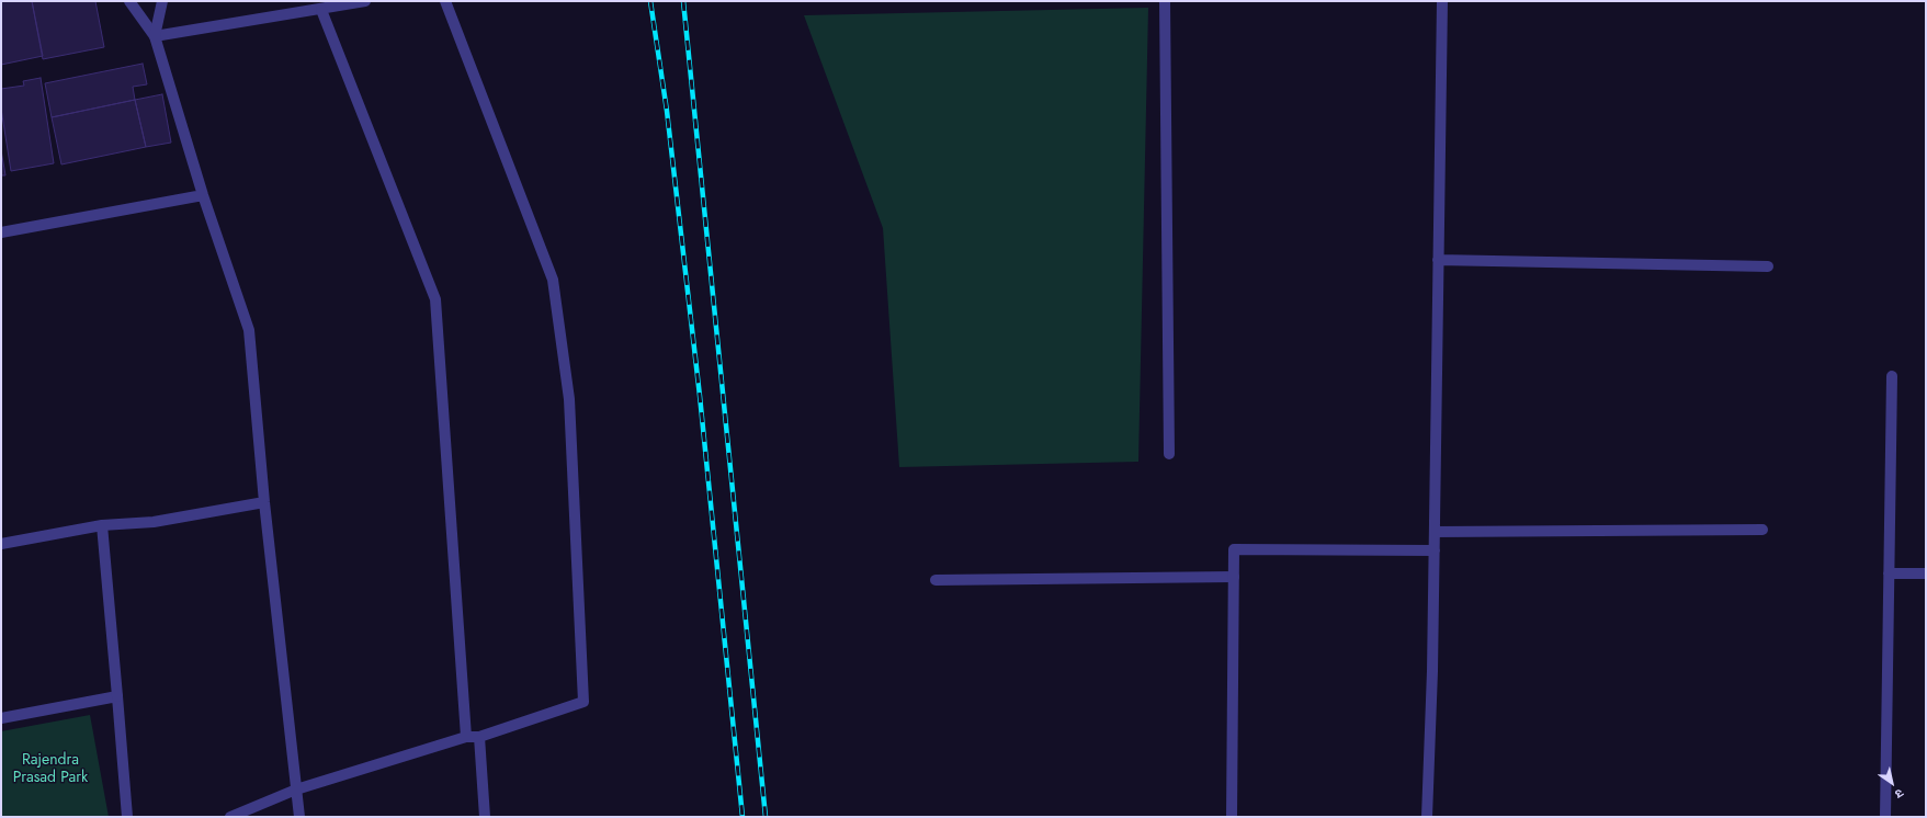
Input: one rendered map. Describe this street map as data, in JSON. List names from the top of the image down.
{
  "parks": ["Rajendra Prasad Park"],
  "north": "bottom right"
}
